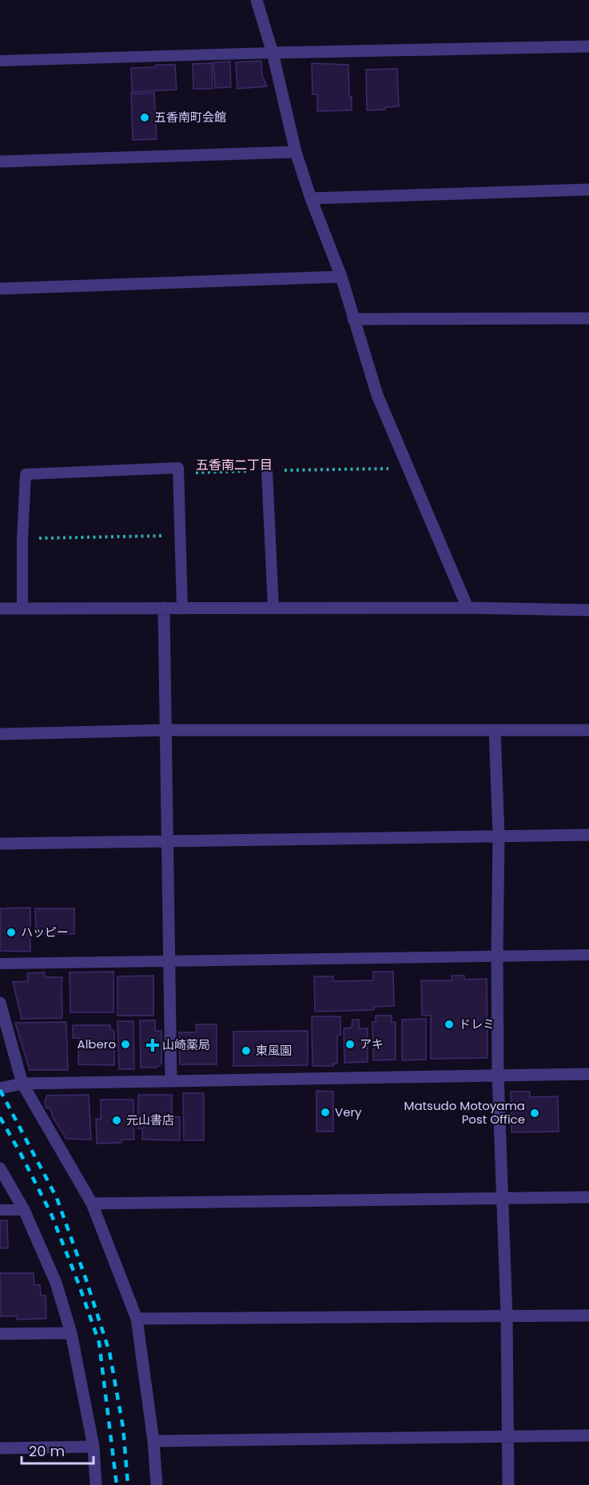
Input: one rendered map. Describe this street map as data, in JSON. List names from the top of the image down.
{
  "districts": ["五香南二丁目"],
  "places": {
    "other": [
      "五香南町会館",
      "ハッピー",
      "ドレミ",
      "Albero",
      "アキ",
      "東風園",
      "Very",
      "Matsudo Motoyama Post Office",
      "元山書店"
    ],
    "health": ["山崎薬局"]
  },
  "scale_bar": "20 m"
}
